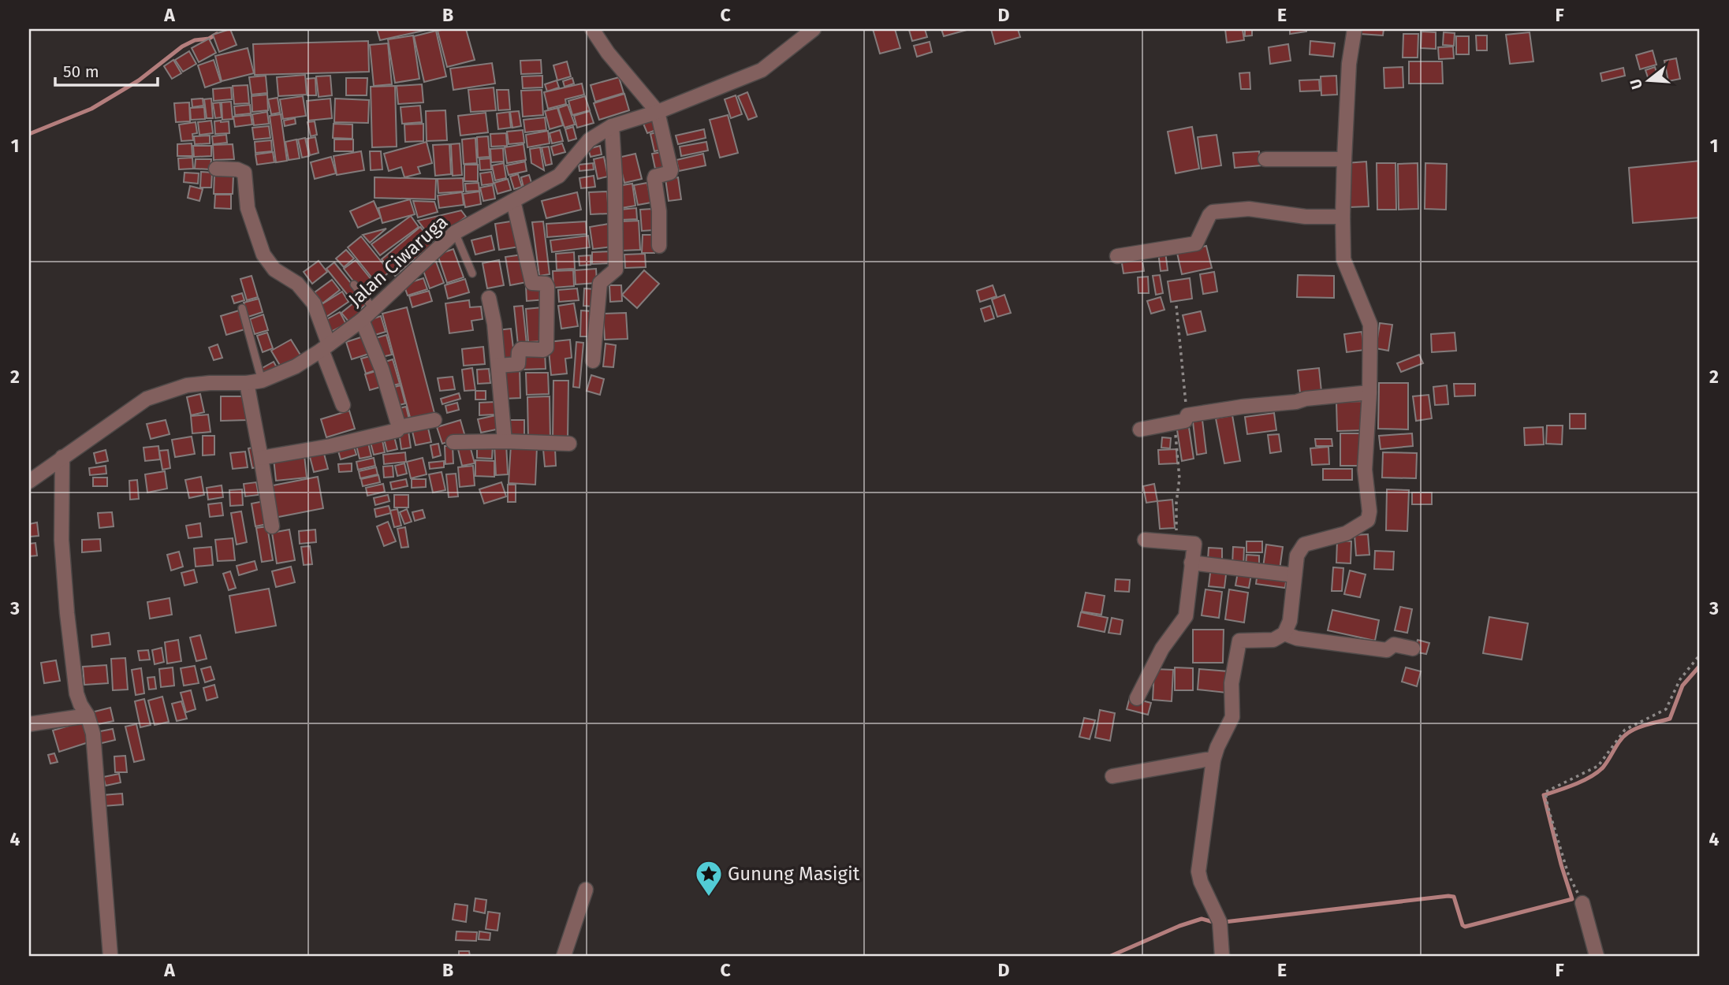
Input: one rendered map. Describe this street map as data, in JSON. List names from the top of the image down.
{
  "streets": {
    "street": ["Jalan Ciwaruga"]
  },
  "places": {
    "place": ["Gunung Masigit"]
  },
  "scale_bar": "50 m",
  "north": "left",
  "grid": {
    "columns": [
      "A",
      "B",
      "C",
      "D",
      "E",
      "F"
    ],
    "rows": [
      "1",
      "2",
      "3",
      "4"
    ]
  }
}
